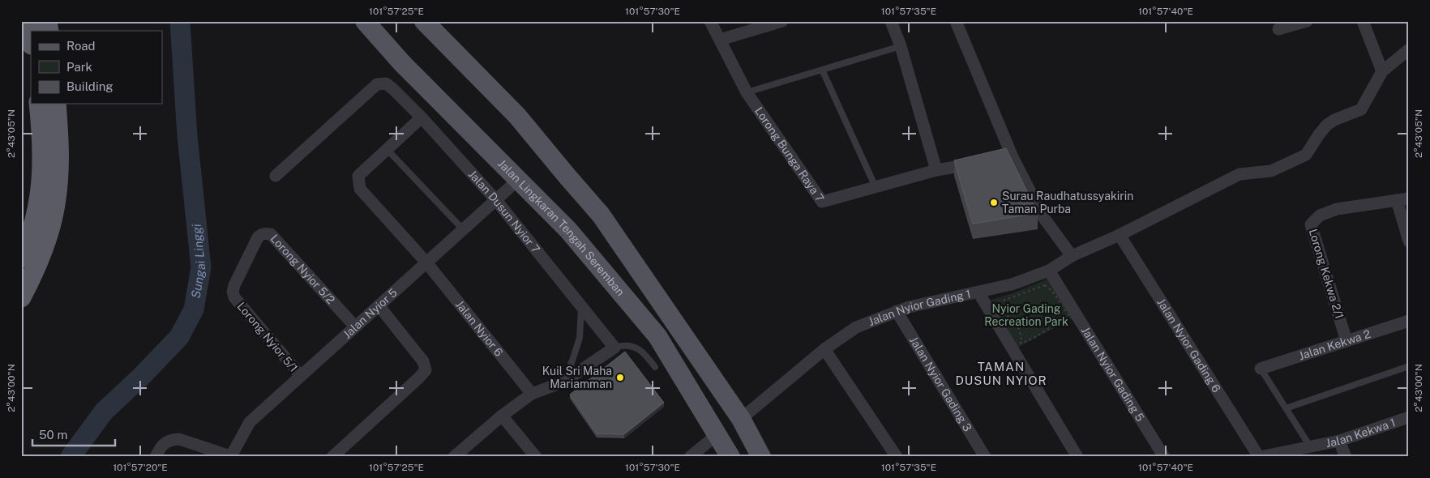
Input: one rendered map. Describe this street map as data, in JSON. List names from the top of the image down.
{
  "streets": {
    "main road": ["Jalan Lingkaran Tengah Seremban"],
    "street": [
      "Lorong Bunga Raya 7",
      "Jalan Dusun Nyior 7",
      "Lorong Nyior 5/2",
      "Lorong Kekwa 2/1",
      "Jalan Nyior Gading 1",
      "Jalan Nyior 5",
      "Jalan Nyior 6",
      "Lorong Nyior 5/1",
      "Jalan Kekwa 2",
      "Jalan Nyior Gading 6",
      "Jalan Nyior Gading 5",
      "Jalan Nyior Gading 3",
      "Jalan Kekwa 1"
    ]
  },
  "crossings": [
    ["Jalan Dusun Nyior 7", "Jalan Nyior 5"],
    ["Jalan Lingkaran Tengah Seremban", "Jalan Nyior 5"],
    ["Lorong Nyior 5/2", "Jalan Nyior 5"],
    ["Lorong Nyior 5/2", "Lorong Nyior 5/1"],
    ["Lorong Kekwa 2/1", "Jalan Kekwa 2"],
    ["Jalan Nyior Gading 1", "Jalan Nyior Gading 6"],
    ["Jalan Nyior Gading 1", "Jalan Nyior Gading 5"],
    ["Jalan Nyior Gading 1", "Jalan Nyior Gading 3"],
    ["Jalan Nyior 5", "Jalan Nyior 6"],
    ["Jalan Nyior 5", "Lorong Nyior 5/1"],
    ["Jalan Nyior Gading 6", "Jalan Kekwa 1"]
  ],
  "districts": ["TAMAN DUSUN NYIOR"],
  "water": ["Sungai Linggi"],
  "parks": ["Nyior Gading Recreation Park"],
  "places": ["Surau Raudhatussyakirin Taman Purba", "Kuil Sri Maha Mariamman"],
  "legend": ["Road", "Park", "Building"],
  "scale_bar": "50 m",
  "coordinates": [
    "101°57'25\"E",
    "101°57'30\"E",
    "101°57'35\"E",
    "101°57'40\"E",
    "2°43'05\"N",
    "2°43'00\"N",
    "101°57'20\"E"
  ]
}
